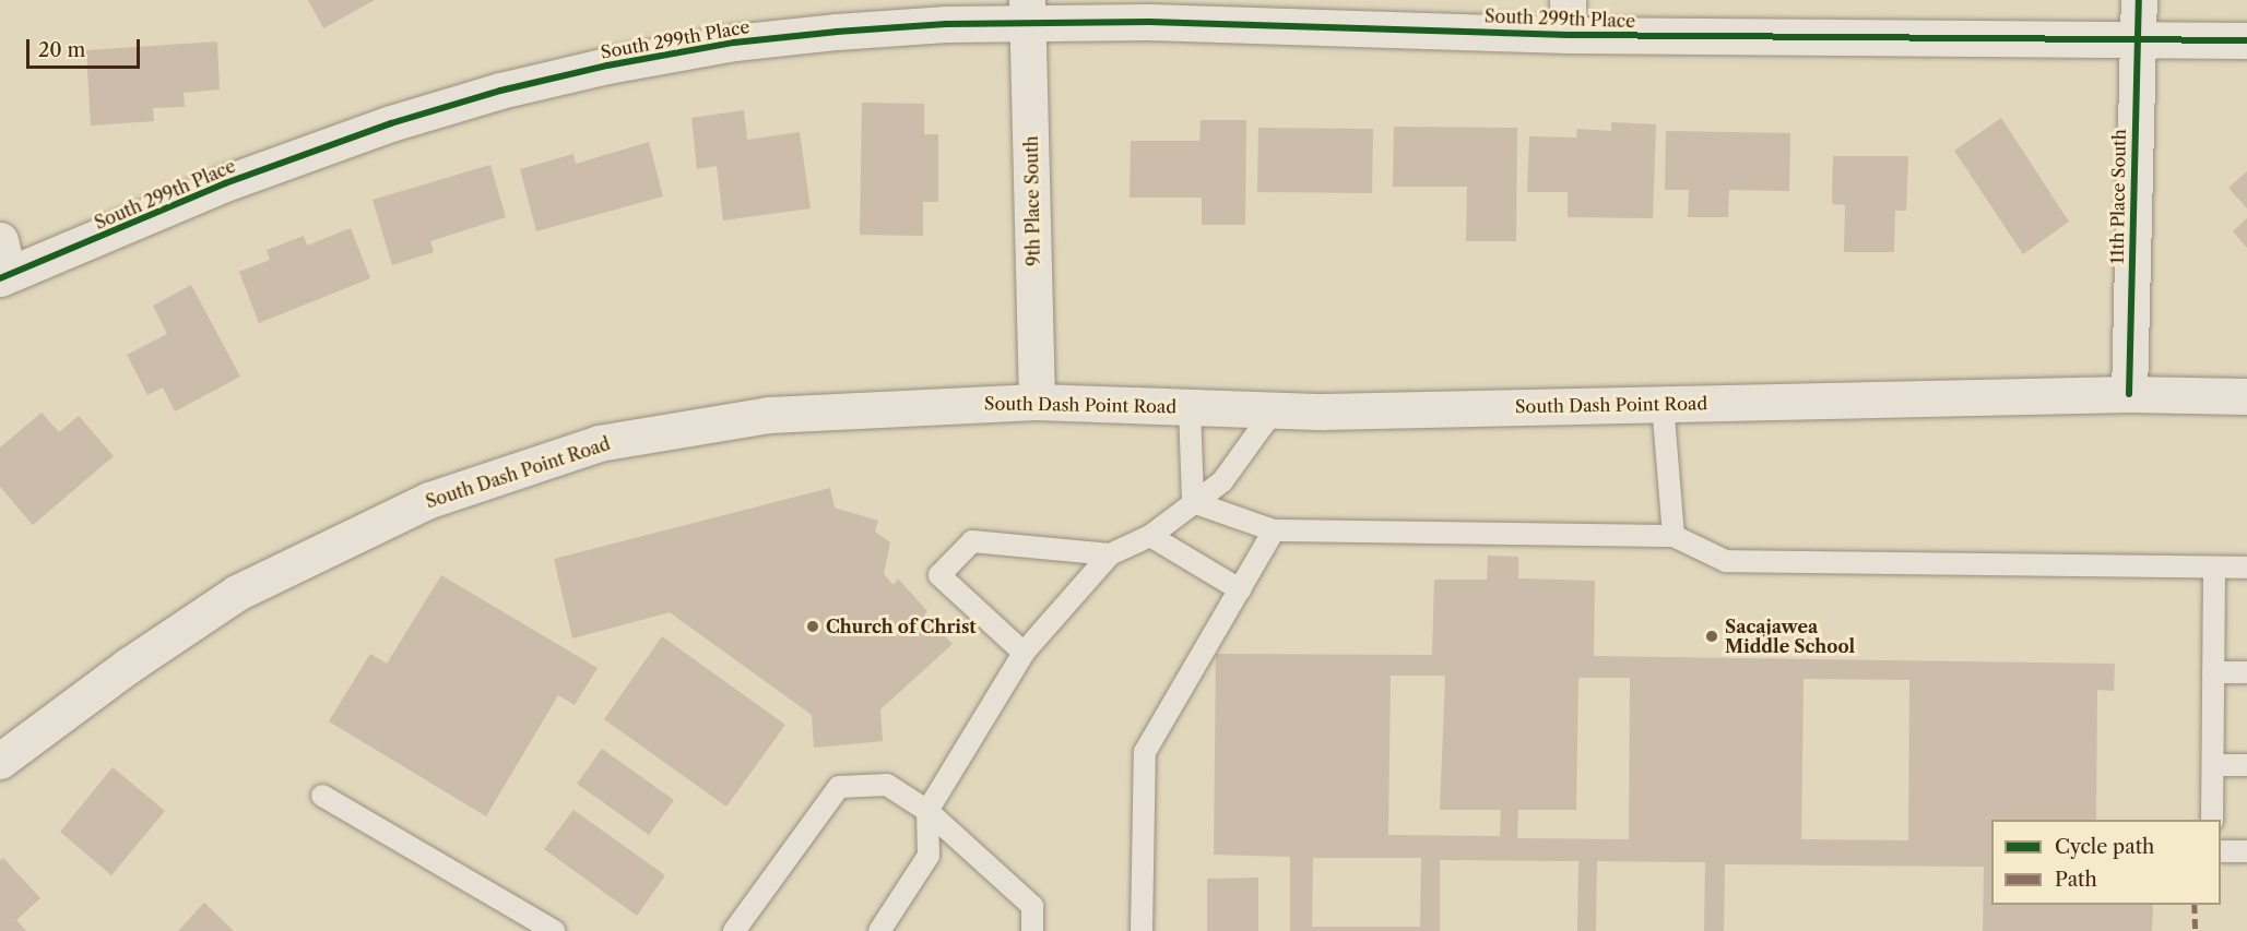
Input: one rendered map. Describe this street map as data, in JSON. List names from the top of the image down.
{
  "streets": {
    "street": [
      "South 299th Place",
      "11th Place South",
      "9th Place South",
      "South Dash Point Road"
    ]
  },
  "crossings": [
    ["South 299th Place", "11th Place South"],
    ["South 299th Place", "9th Place South"],
    ["11th Place South", "South Dash Point Road"],
    ["9th Place South", "South Dash Point Road"]
  ],
  "places": ["Church of Christ", "Sacajawea Middle School"],
  "legend": ["Cycle path", "Path"],
  "scale_bar": "20 m"
}
